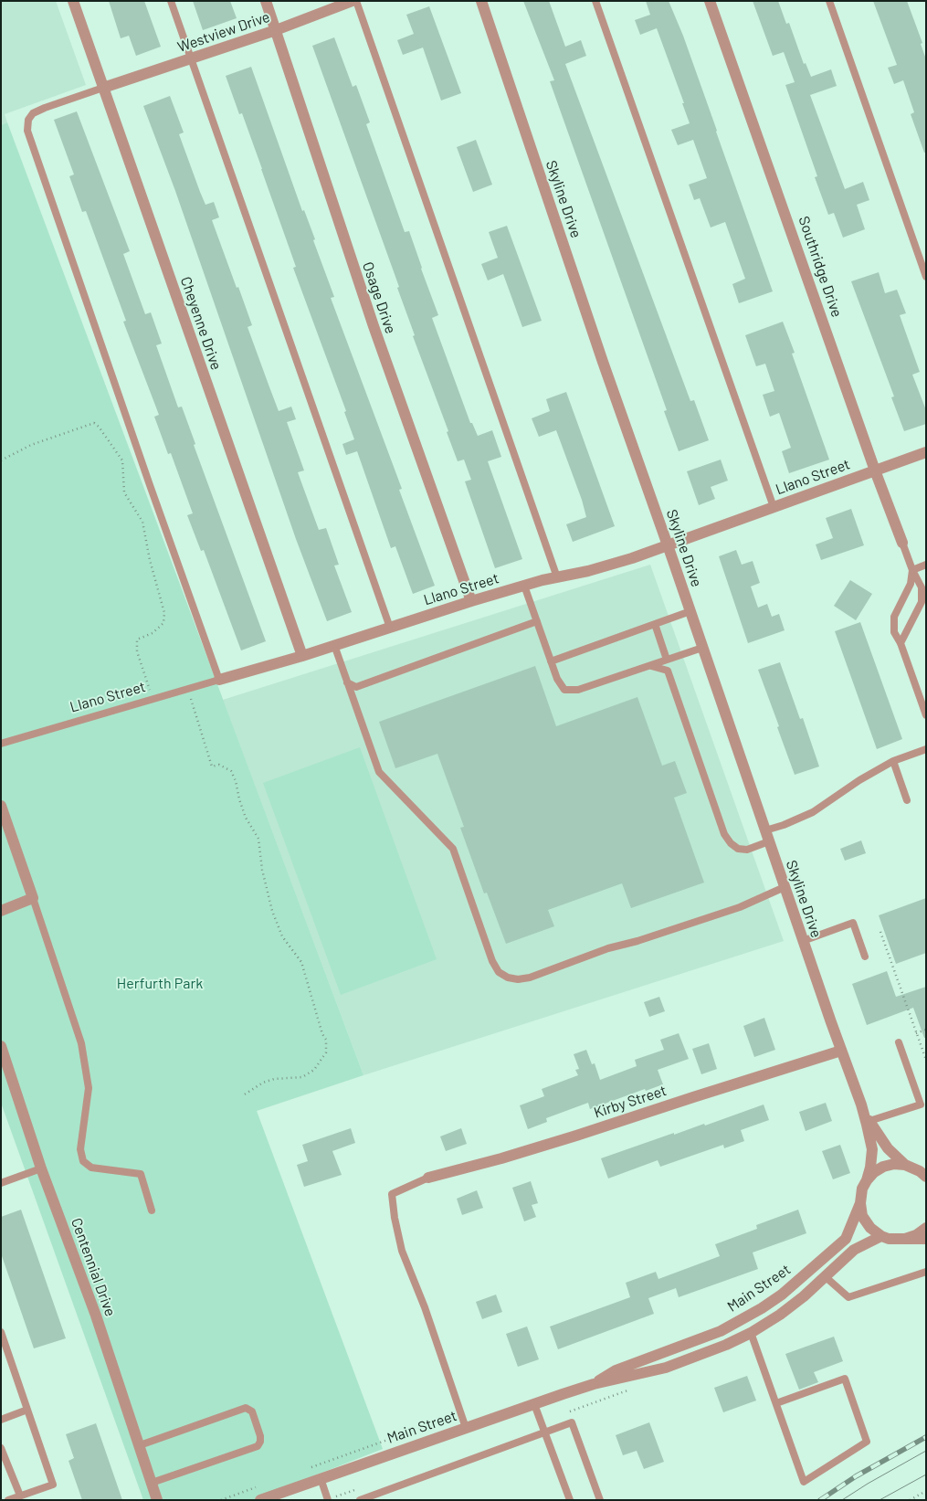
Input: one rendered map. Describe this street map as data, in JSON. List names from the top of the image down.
{
  "streets": {
    "street": [
      "Westview Drive",
      "Skyline Drive",
      "Southridge Drive",
      "Osage Drive",
      "Cheyenne Drive",
      "Llano Street",
      "Kirby Street",
      "Centennial Drive",
      "Main Street"
    ]
  },
  "crossings": [
    ["Westview Drive", "Osage Drive"],
    ["Westview Drive", "Cheyenne Drive"],
    ["Skyline Drive", "Llano Street"],
    ["Skyline Drive", "Kirby Street"],
    ["Skyline Drive", "Main Street"],
    ["Southridge Drive", "Llano Street"],
    ["Osage Drive", "Llano Street"],
    ["Cheyenne Drive", "Llano Street"]
  ],
  "parks": ["Herfurth Park"]
}
